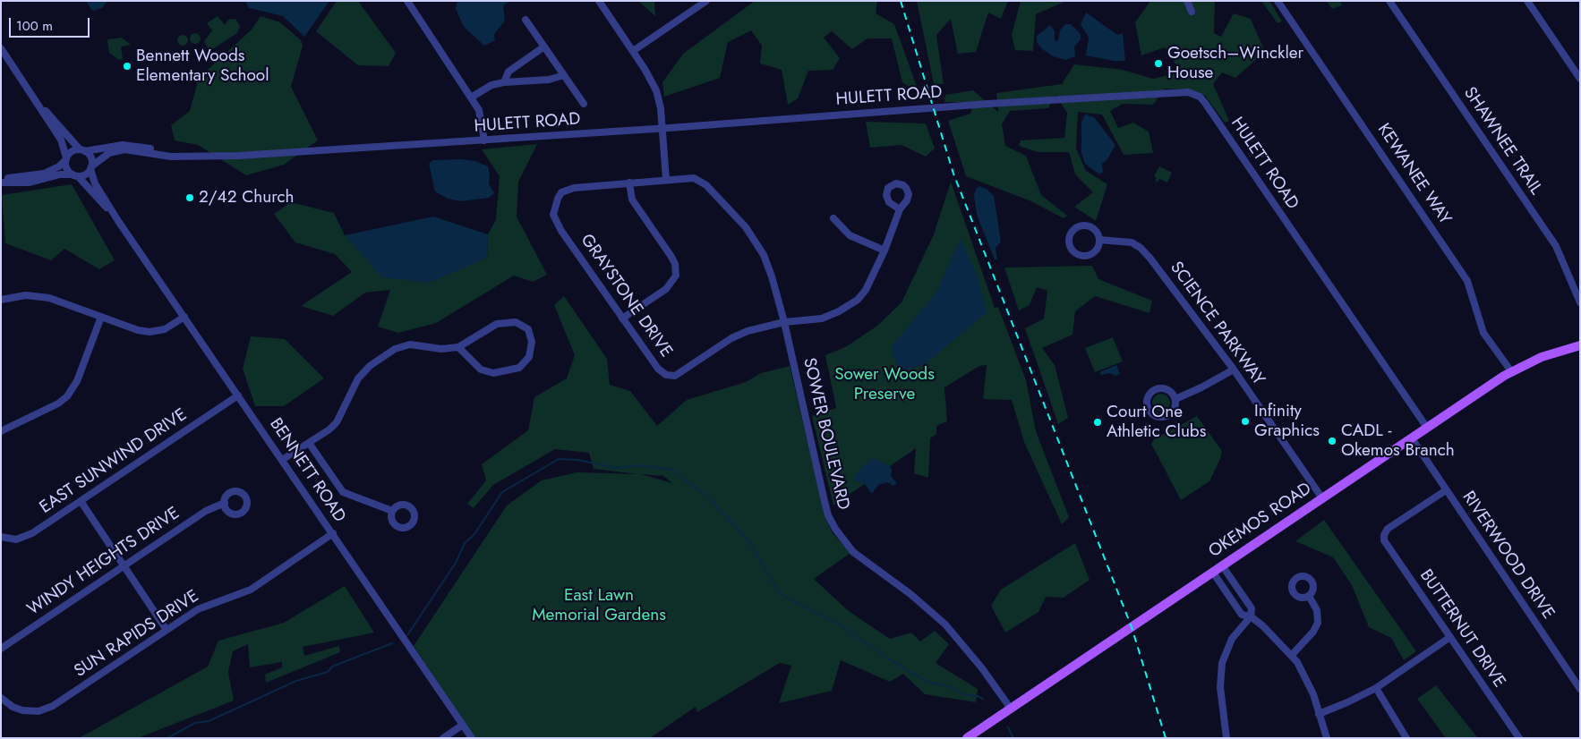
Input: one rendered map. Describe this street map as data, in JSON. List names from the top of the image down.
{
  "streets": {
    "main road": ["OKEMOS ROAD"],
    "street": [
      "HULETT ROAD",
      "SHAWNEE TRAIL",
      "KEWANEE WAY",
      "GRAYSTONE DRIVE",
      "SCIENCE PARKWAY",
      "SOWER BOULEVARD",
      "EAST SUNWIND DRIVE",
      "BENNETT ROAD",
      "RIVERWOOD DRIVE",
      "WINDY HEIGHTS DRIVE",
      "BUTTERNUT DRIVE",
      "SUN RAPIDS DRIVE"
    ]
  },
  "crossings": [
    ["HULETT ROAD", "BENNETT ROAD"],
    ["HULETT ROAD", "OKEMOS ROAD"],
    ["KEWANEE WAY", "OKEMOS ROAD"],
    ["GRAYSTONE DRIVE", "SOWER BOULEVARD"],
    ["SCIENCE PARKWAY", "OKEMOS ROAD"],
    ["SOWER BOULEVARD", "OKEMOS ROAD"],
    ["EAST SUNWIND DRIVE", "BENNETT ROAD"],
    ["BENNETT ROAD", "SUN RAPIDS DRIVE"],
    ["OKEMOS ROAD", "RIVERWOOD DRIVE"],
    ["RIVERWOOD DRIVE", "BUTTERNUT DRIVE"]
  ],
  "parks": ["Sower Woods Preserve", "East Lawn Memorial Gardens"],
  "places": [
    "Goetsch–Winckler House",
    "Bennett Woods Elementary School",
    "2/42 Church",
    "Infinity Graphics",
    "Court One Athletic Clubs",
    "CADL - Okemos Branch"
  ],
  "scale_bar": "100 m"
}
